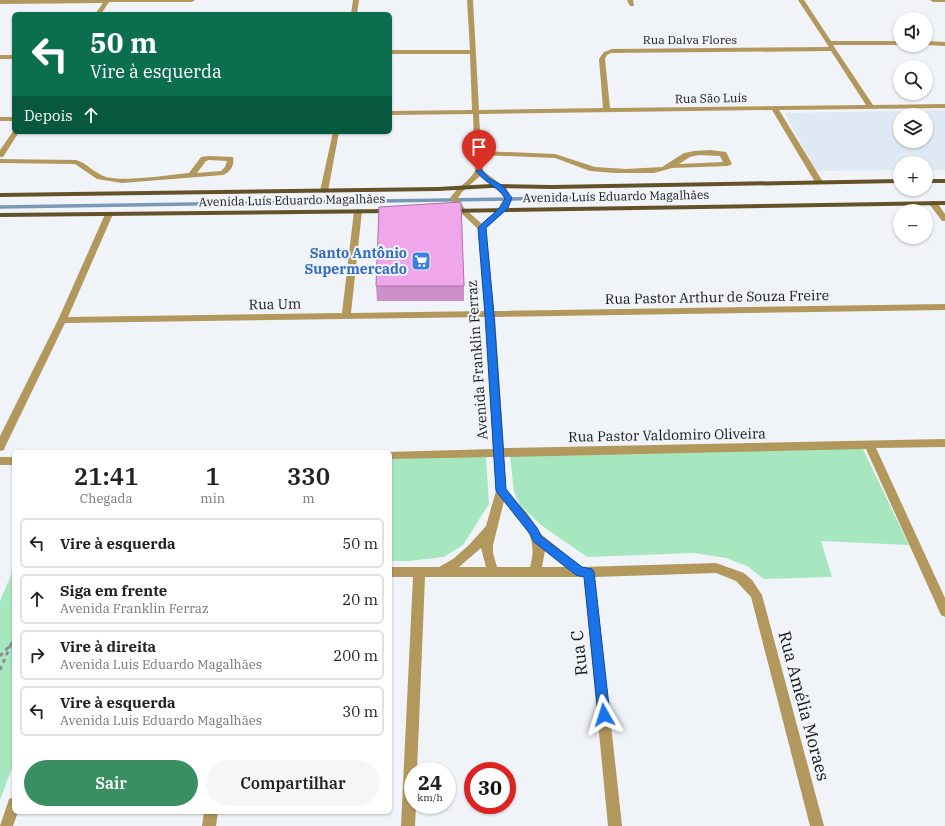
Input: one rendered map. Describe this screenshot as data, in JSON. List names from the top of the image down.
{
  "streets": {
    "main road": ["Avenida Luís Eduardo Magalhães"],
    "street": [
      "Rua Dalva Flores",
      "Rua São Luís",
      "Rua Pastor Arthur de Souza Freire",
      "Rua Um",
      "Avenida Franklin Ferraz",
      "Rua Pastor Valdomiro Oliveira",
      "Rua C",
      "Rua Amélia Moraes"
    ]
  },
  "crossings": [
    ["Rua Dalva Flores", "Rua São Luís"],
    ["Rua Pastor Arthur de Souza Freire", "Rua Um"],
    ["Rua Pastor Arthur de Souza Freire", "Avenida Franklin Ferraz"],
    ["Rua Um", "Avenida Franklin Ferraz"],
    ["Avenida Franklin Ferraz", "Rua Pastor Valdomiro Oliveira"],
    ["Rua C", "Rua Amélia Moraes"]
  ],
  "places": {
    "supermarket": ["Santo Antônio Supermercado"]
  },
  "page": {
    "map_buttons": ["+", "−"],
    "turn": ["50 m", "Vire à esquerda"],
    "then": "Depois",
    "eta": [
      "21:41",
      "Chegada",
      "1",
      "min",
      "330",
      "m"
    ],
    "list": [
      {
        "name": "Vire à esquerda",
        "value": "50 m"
      },
      {
        "name": "Siga em frente",
        "note": "Avenida Franklin Ferraz",
        "value": "20 m"
      },
      {
        "name": "Vire à direita",
        "note": "Avenida Luis Eduardo Magalhães",
        "value": "200 m"
      },
      {
        "name": "Vire à esquerda",
        "note": "Avenida Luis Eduardo Magalhães",
        "value": "30 m"
      }
    ],
    "buttons": ["Sair", "Compartilhar"],
    "speed": "24 km/h",
    "limit": "30"
  }
}
